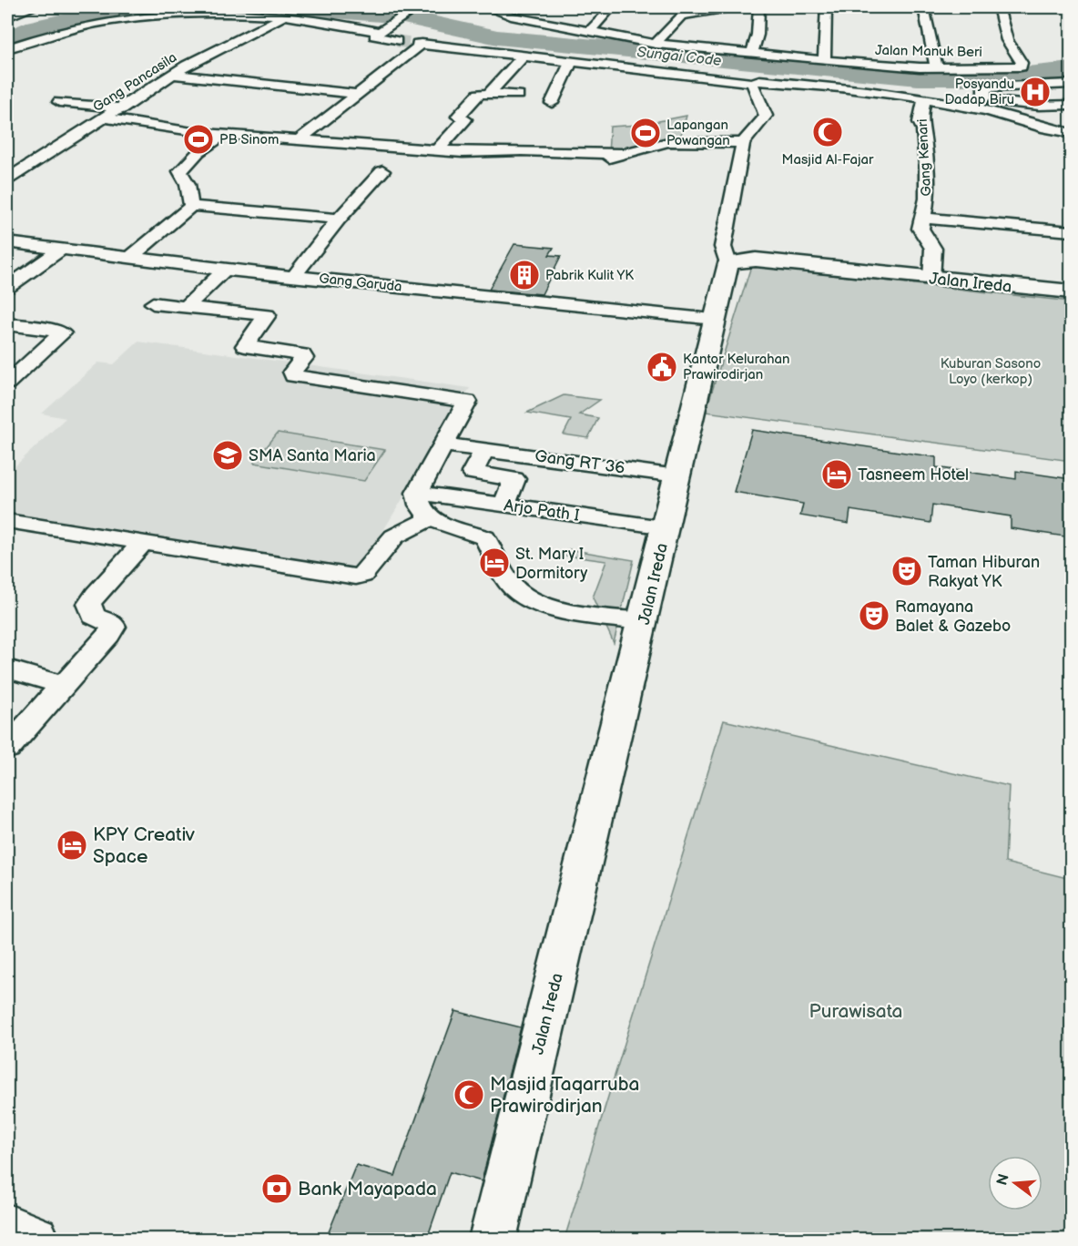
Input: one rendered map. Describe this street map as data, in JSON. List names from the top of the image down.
{
  "streets": {
    "street": [
      "Jalan Manuk Beri",
      "Gang Pancasila",
      "Gang Kenari",
      "Gang Garuda",
      "Jalan Ireda",
      "Gang RT 36",
      "Arjo Path I"
    ]
  },
  "crossings": [
    ["Gang Kenari", "Jalan Ireda"],
    ["Gang Garuda", "Jalan Ireda"],
    ["Jalan Ireda", "Gang RT 36"],
    ["Jalan Ireda", "Arjo Path I"],
    ["Gang RT 36", "Arjo Path I"]
  ],
  "water": ["Sungai Code"],
  "parks": ["Kuburan Sasono Loyo (kerkop)", "Purawisata"],
  "places": {
    "hospital": ["Posyandu Dadap Biru"],
    "mosque": ["Masjid Al-Fajar", "Masjid Taqarruba Prawirodirjan"],
    "sports": ["Lapangan Powangan", "PB Sinom"],
    "building": ["Pabrik Kulit YK"],
    "public building": ["Kantor Kelurahan Prawirodirjan"],
    "school or university": ["SMA Santa Maria"],
    "hotel": ["Tasneem Hotel", "St. Mary I Dormitory", "KPY Creativ Space"],
    "theatre": ["Taman Hiburan Rakyat YK", "Ramayana Balet & Gazebo"],
    "bank": ["Bank Mayapada"]
  },
  "north": "left"
}
